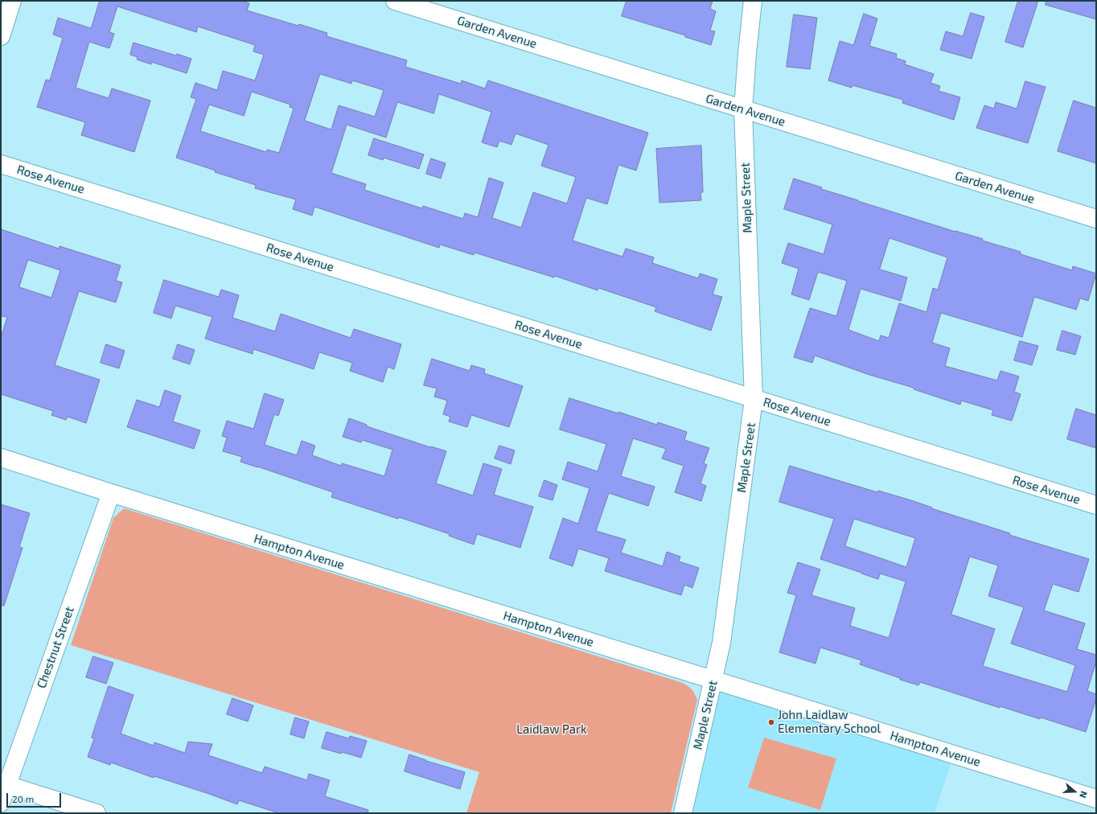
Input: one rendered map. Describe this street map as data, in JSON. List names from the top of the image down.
{
  "streets": {
    "street": [
      "Garden Avenue",
      "Rose Avenue",
      "Maple Street",
      "Hampton Avenue",
      "Chestnut Street"
    ]
  },
  "crossings": [
    ["Garden Avenue", "Maple Street"],
    ["Rose Avenue", "Maple Street"],
    ["Maple Street", "Hampton Avenue"],
    ["Hampton Avenue", "Chestnut Street"]
  ],
  "parks": ["Laidlaw Park"],
  "places": ["John Laidlaw Elementary School"],
  "scale_bar": "20 m",
  "north": "right"
}
